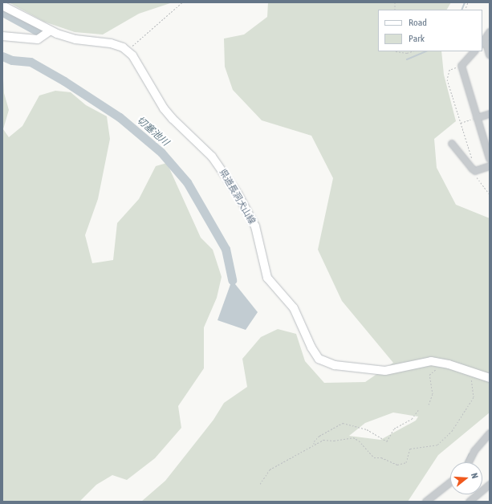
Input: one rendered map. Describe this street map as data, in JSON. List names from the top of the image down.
{
  "streets": {
    "main road": ["県道長洞犬山線"]
  },
  "water": ["切塞池川"],
  "legend": ["Road", "Park"],
  "north": "right"
}
